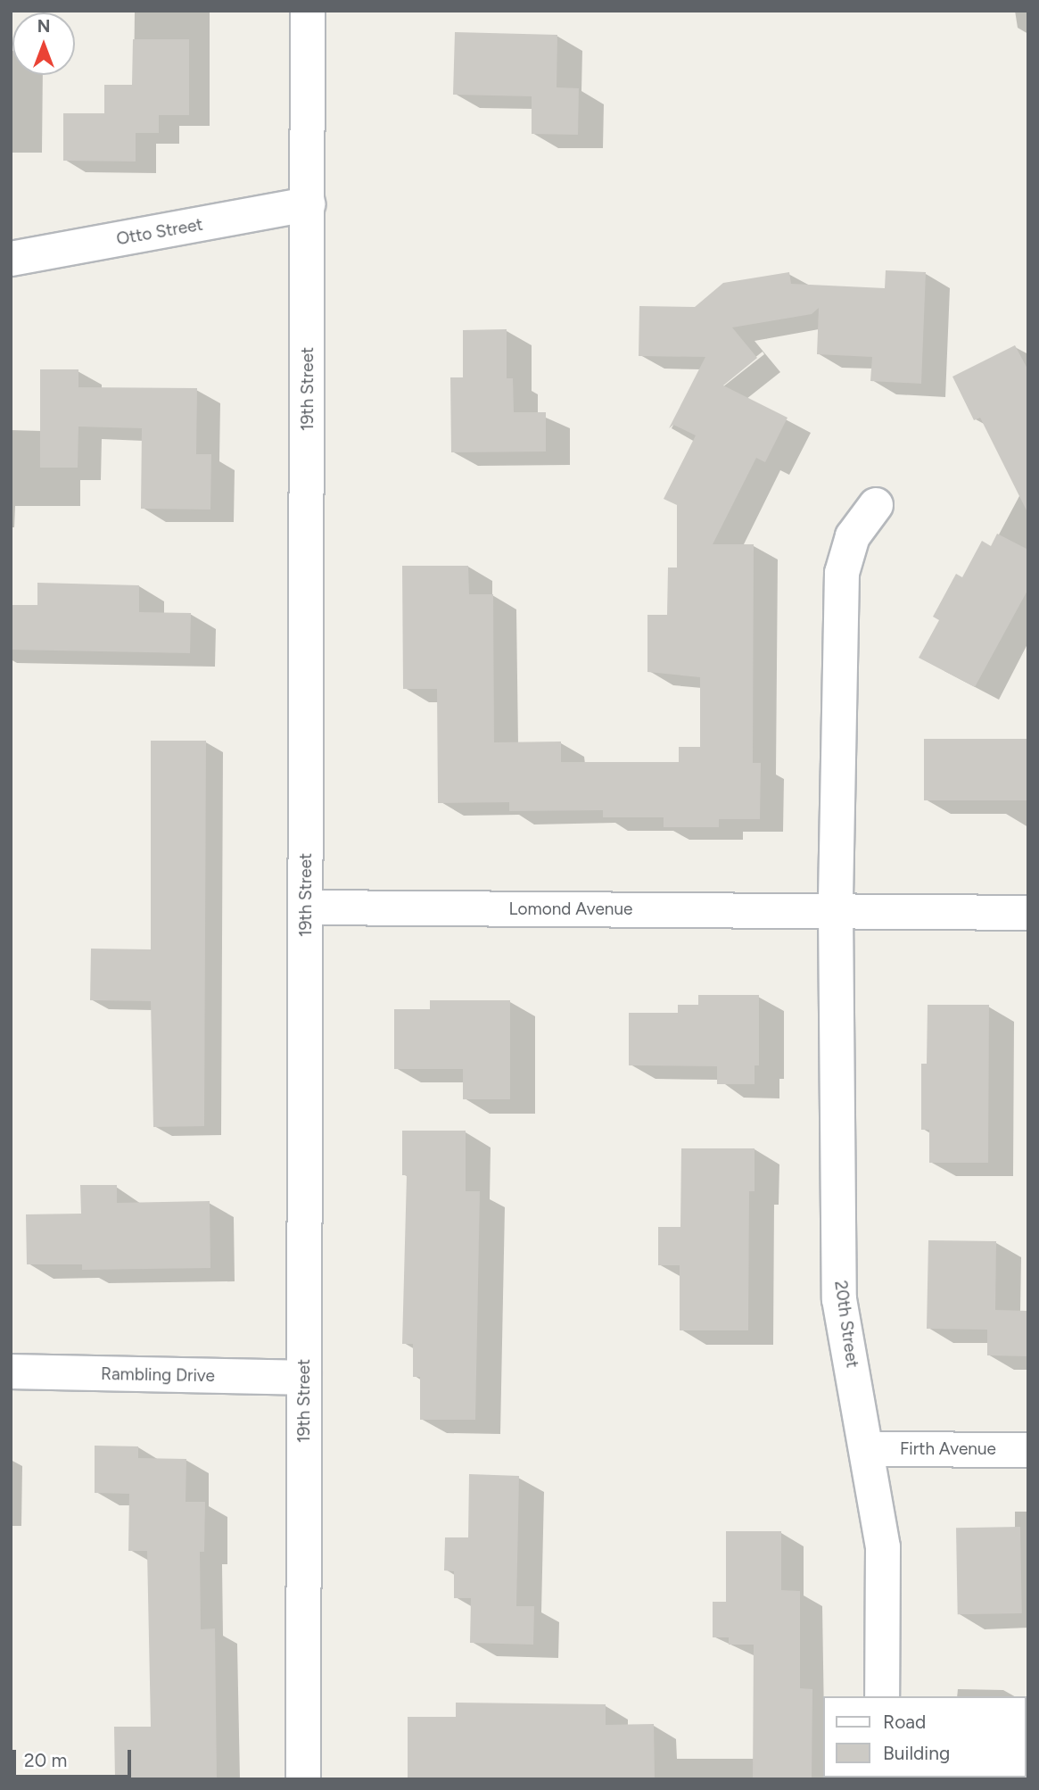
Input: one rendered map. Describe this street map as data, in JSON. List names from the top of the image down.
{
  "streets": {
    "street": [
      "Otto Street",
      "19th Street",
      "Lomond Avenue",
      "20th Street",
      "Rambling Drive",
      "Firth Avenue"
    ]
  },
  "crossings": [
    ["Otto Street", "19th Street"],
    ["19th Street", "Lomond Avenue"],
    ["19th Street", "Rambling Drive"],
    ["Lomond Avenue", "20th Street"],
    ["20th Street", "Firth Avenue"]
  ],
  "legend": ["Road", "Building"],
  "scale_bar": "20 m",
  "north": "top"
}
